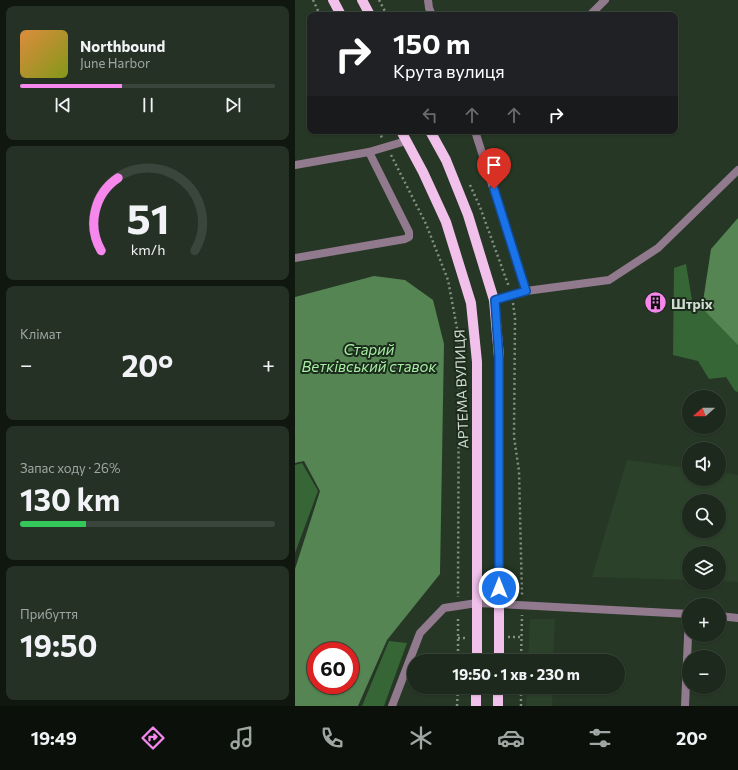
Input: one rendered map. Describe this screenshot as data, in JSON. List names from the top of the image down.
{
  "streets": {
    "main road": ["АРТЕМА ВУЛИЦЯ"]
  },
  "water": ["Старий Ветківський ставок"],
  "places": {
    "building": ["Штріх"]
  },
  "north": "left",
  "page": {
    "turn": ["150 m", "Крута вулиця"],
    "song": ["Northbound", "June Harbor"],
    "tile": [
      "Клімат",
      ["Запас ходу · 26%", "130 km"],
      ["Прибуття", "19:50"]
    ],
    "heat": ["−", "20°", "+"],
    "map_buttons": ["+", "−"],
    "limit": "60",
    "trip": "19:50 · 1 хв · 230 m",
    "tabs": ["19:49", "20°"],
    "gauge": ["51", "km/h"]
  }
}
